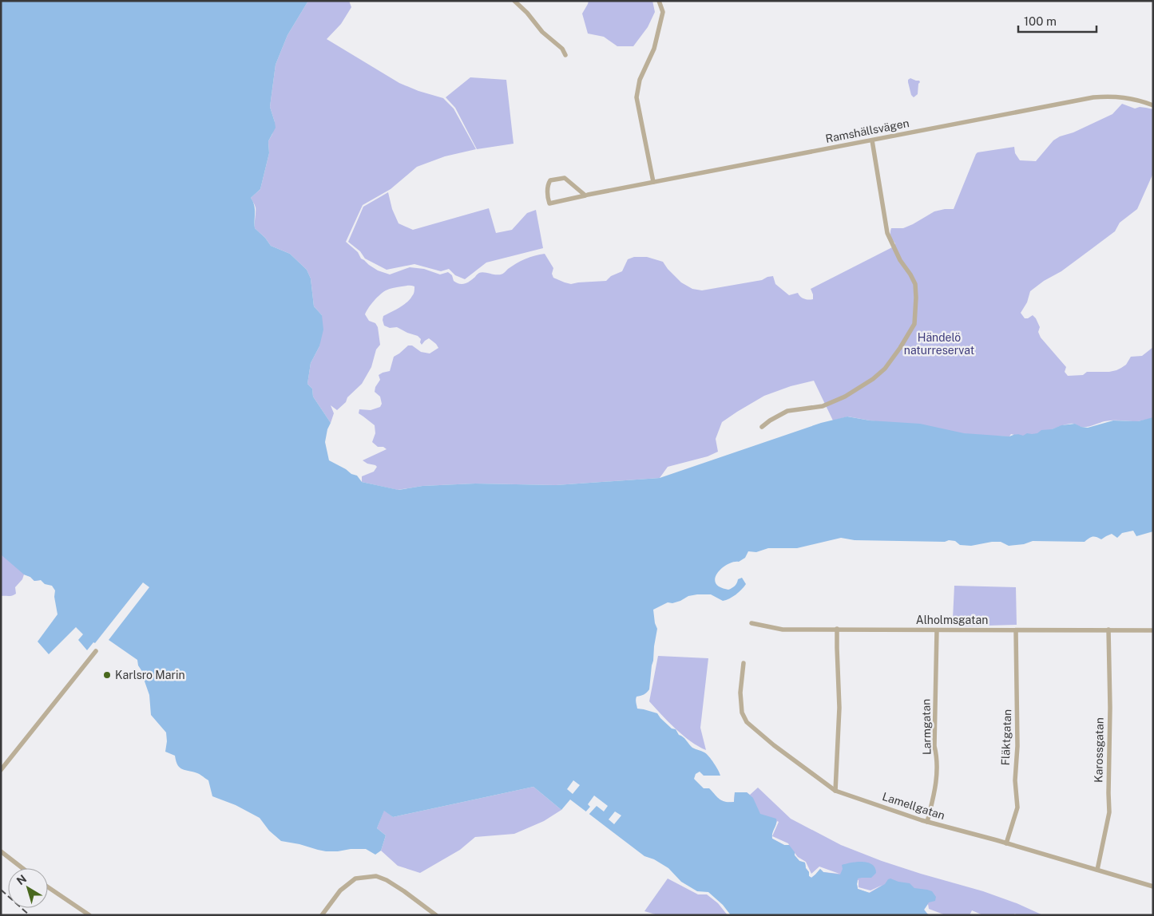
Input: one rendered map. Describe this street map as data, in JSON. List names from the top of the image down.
{
  "streets": {
    "street": [
      "Ramshällsvägen",
      "Alholmsgatan",
      "Larmgatan",
      "Fläktgatan",
      "Karossgatan",
      "Lamellgatan"
    ]
  },
  "crossings": [
    ["Alholmsgatan", "Larmgatan"],
    ["Alholmsgatan", "Fläktgatan"],
    ["Alholmsgatan", "Karossgatan"],
    ["Larmgatan", "Lamellgatan"],
    ["Fläktgatan", "Lamellgatan"],
    ["Karossgatan", "Lamellgatan"]
  ],
  "parks": ["Händelö naturreservat"],
  "places": ["Karlsro Marin"],
  "scale_bar": "100 m",
  "north": "top left"
}
